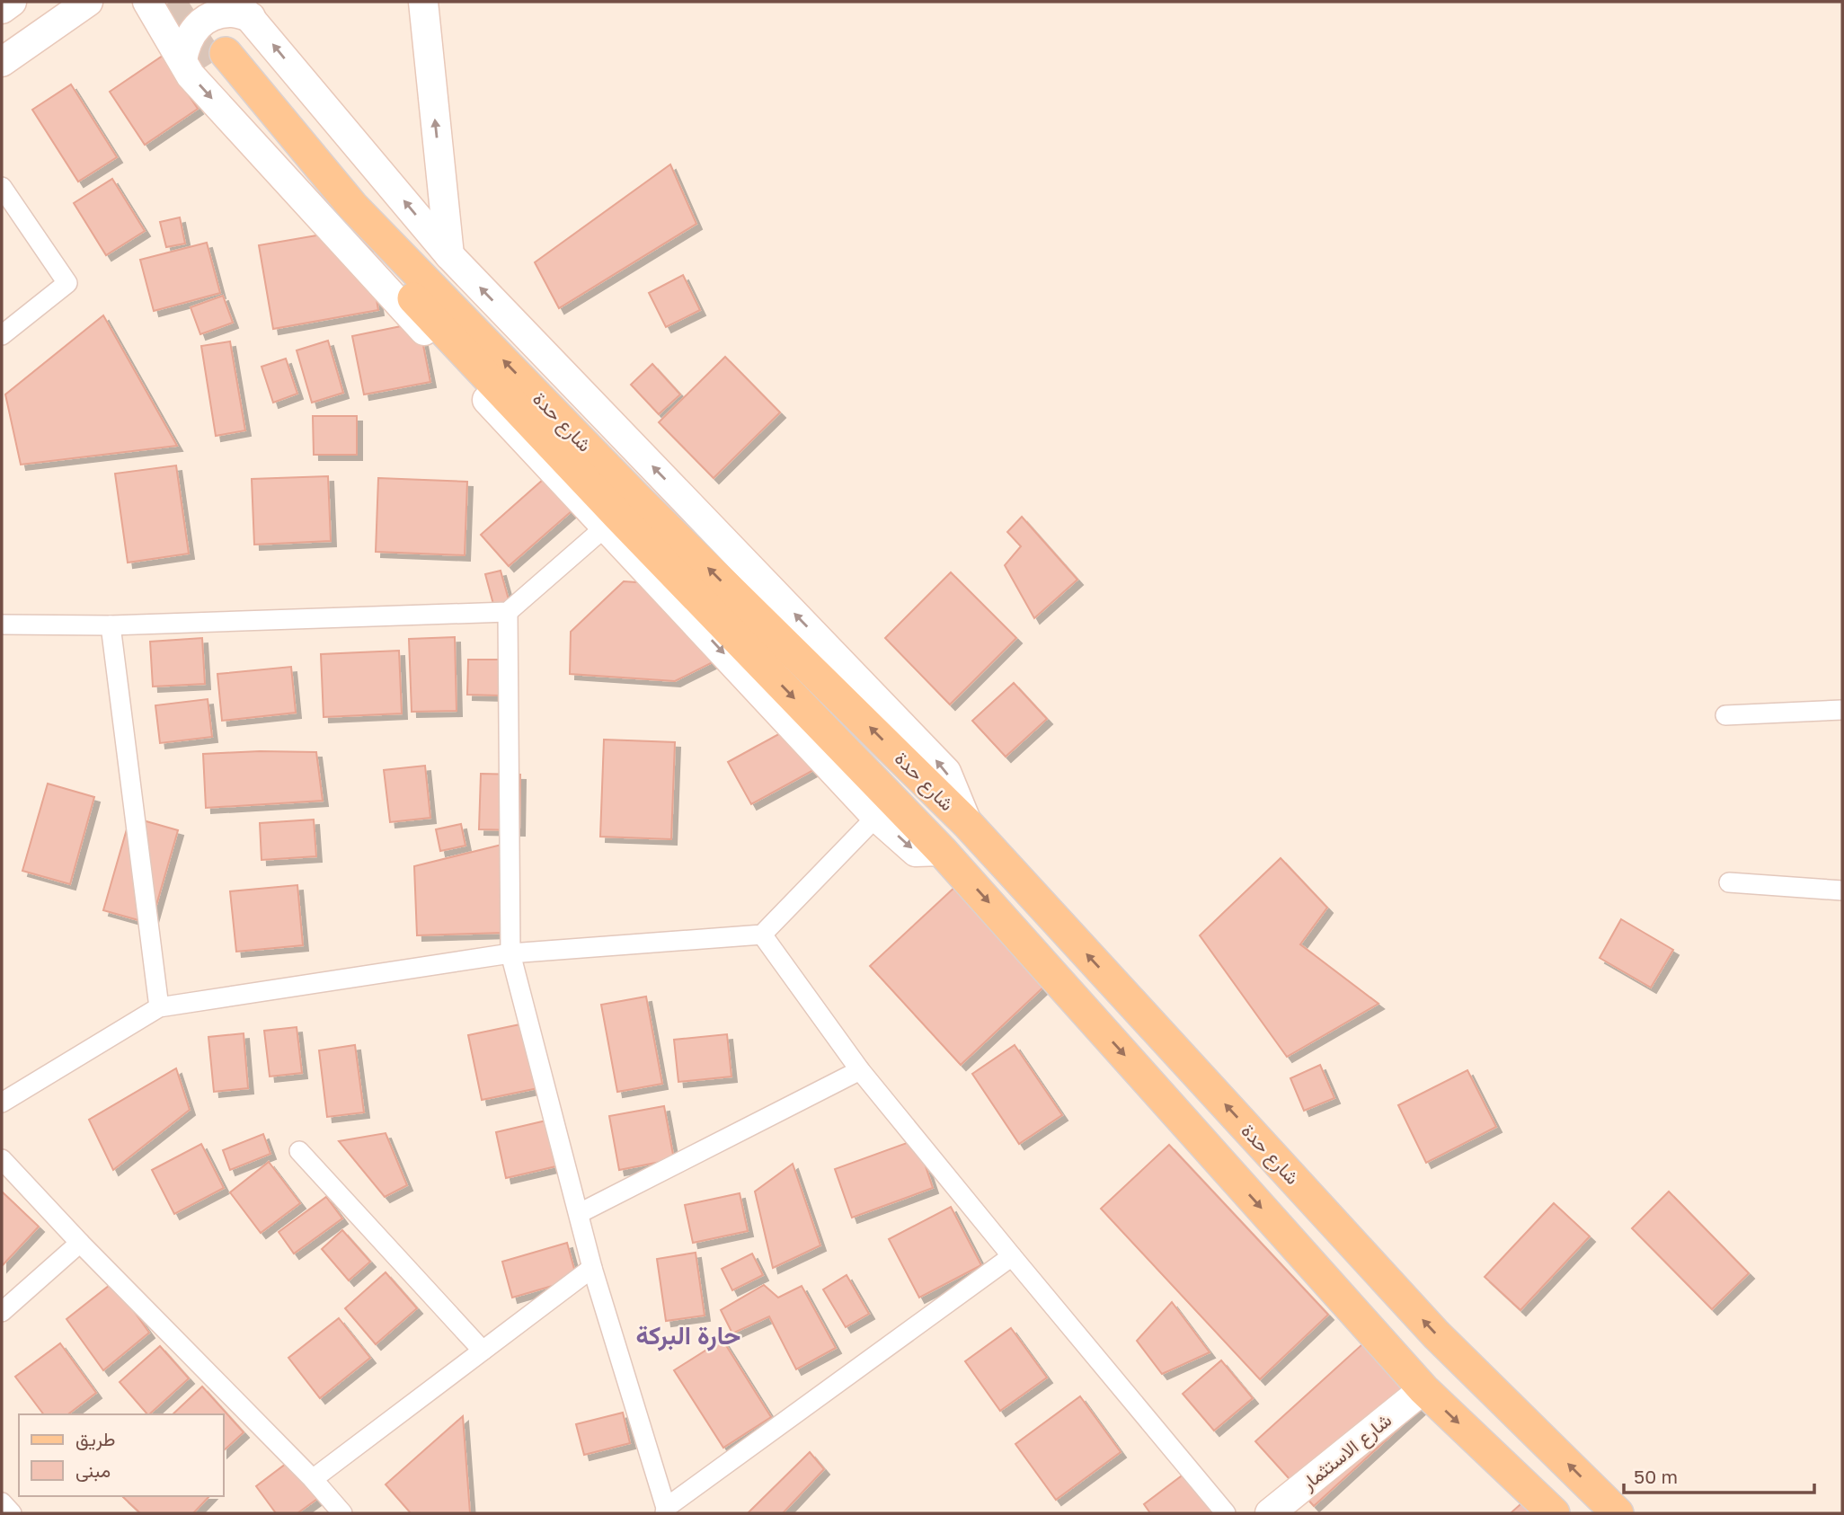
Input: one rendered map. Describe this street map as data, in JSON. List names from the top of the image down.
{
  "streets": {
    "main road": ["شارع حدة"],
    "street": ["شارع الاستثمار"]
  },
  "crossings": [
    ["شارع حدة", "شارع الاستثمار"]
  ],
  "districts": ["حارة البركة"],
  "legend": ["طريق", "مبنى"],
  "scale_bar": "50 m"
}
